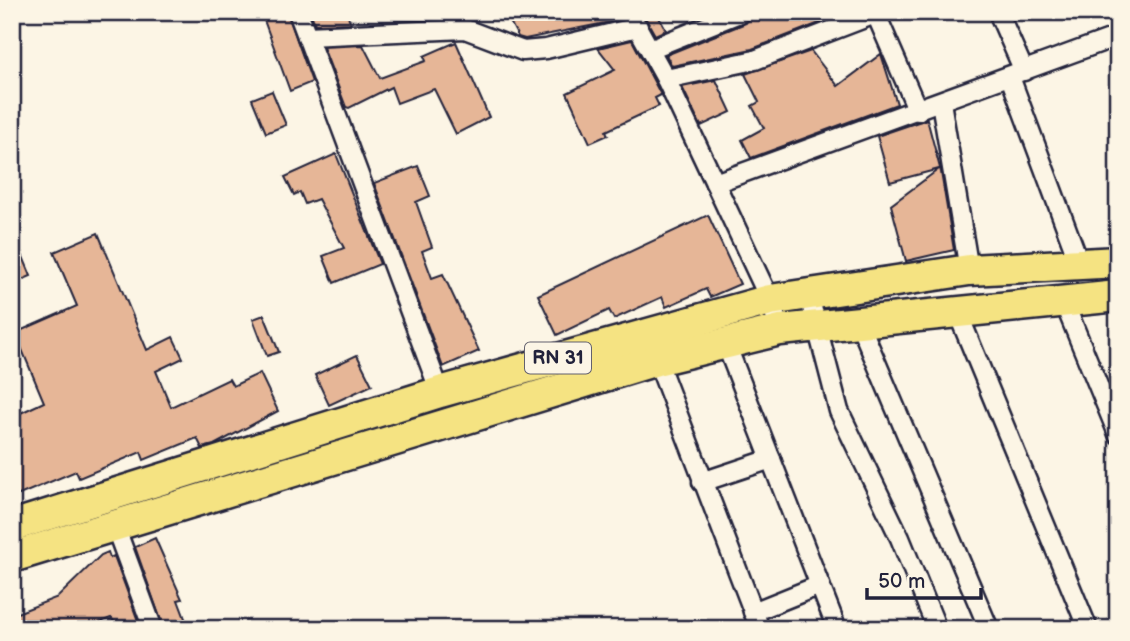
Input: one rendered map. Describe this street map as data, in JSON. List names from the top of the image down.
{
  "streets": {
    "highway": ["RN 31"]
  },
  "scale_bar": "50 m"
}
